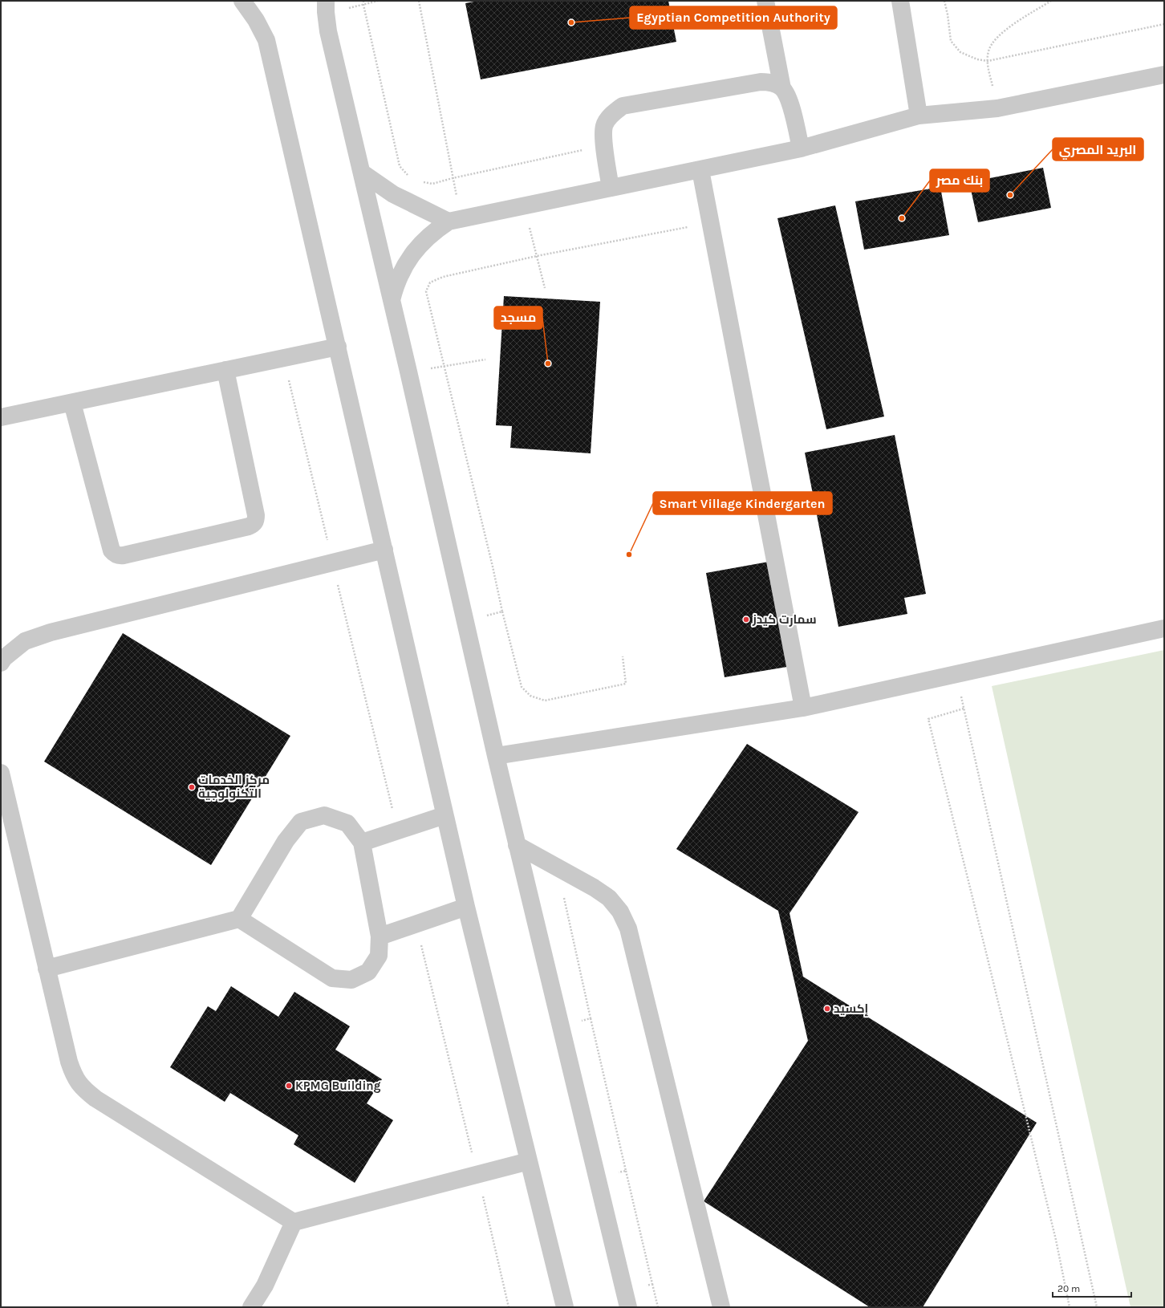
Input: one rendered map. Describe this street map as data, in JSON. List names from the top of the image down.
{
  "places": [
    "Egyptian Competition Authority",
    "البريد المصري",
    "بنك مصر",
    "مسجد",
    "Smart Village Kindergarten",
    "سمارت كيدز",
    "مركز الخدمات التكنولوجية",
    "إكسيد",
    "KPMG Building"
  ],
  "scale_bar": "20 m"
}
